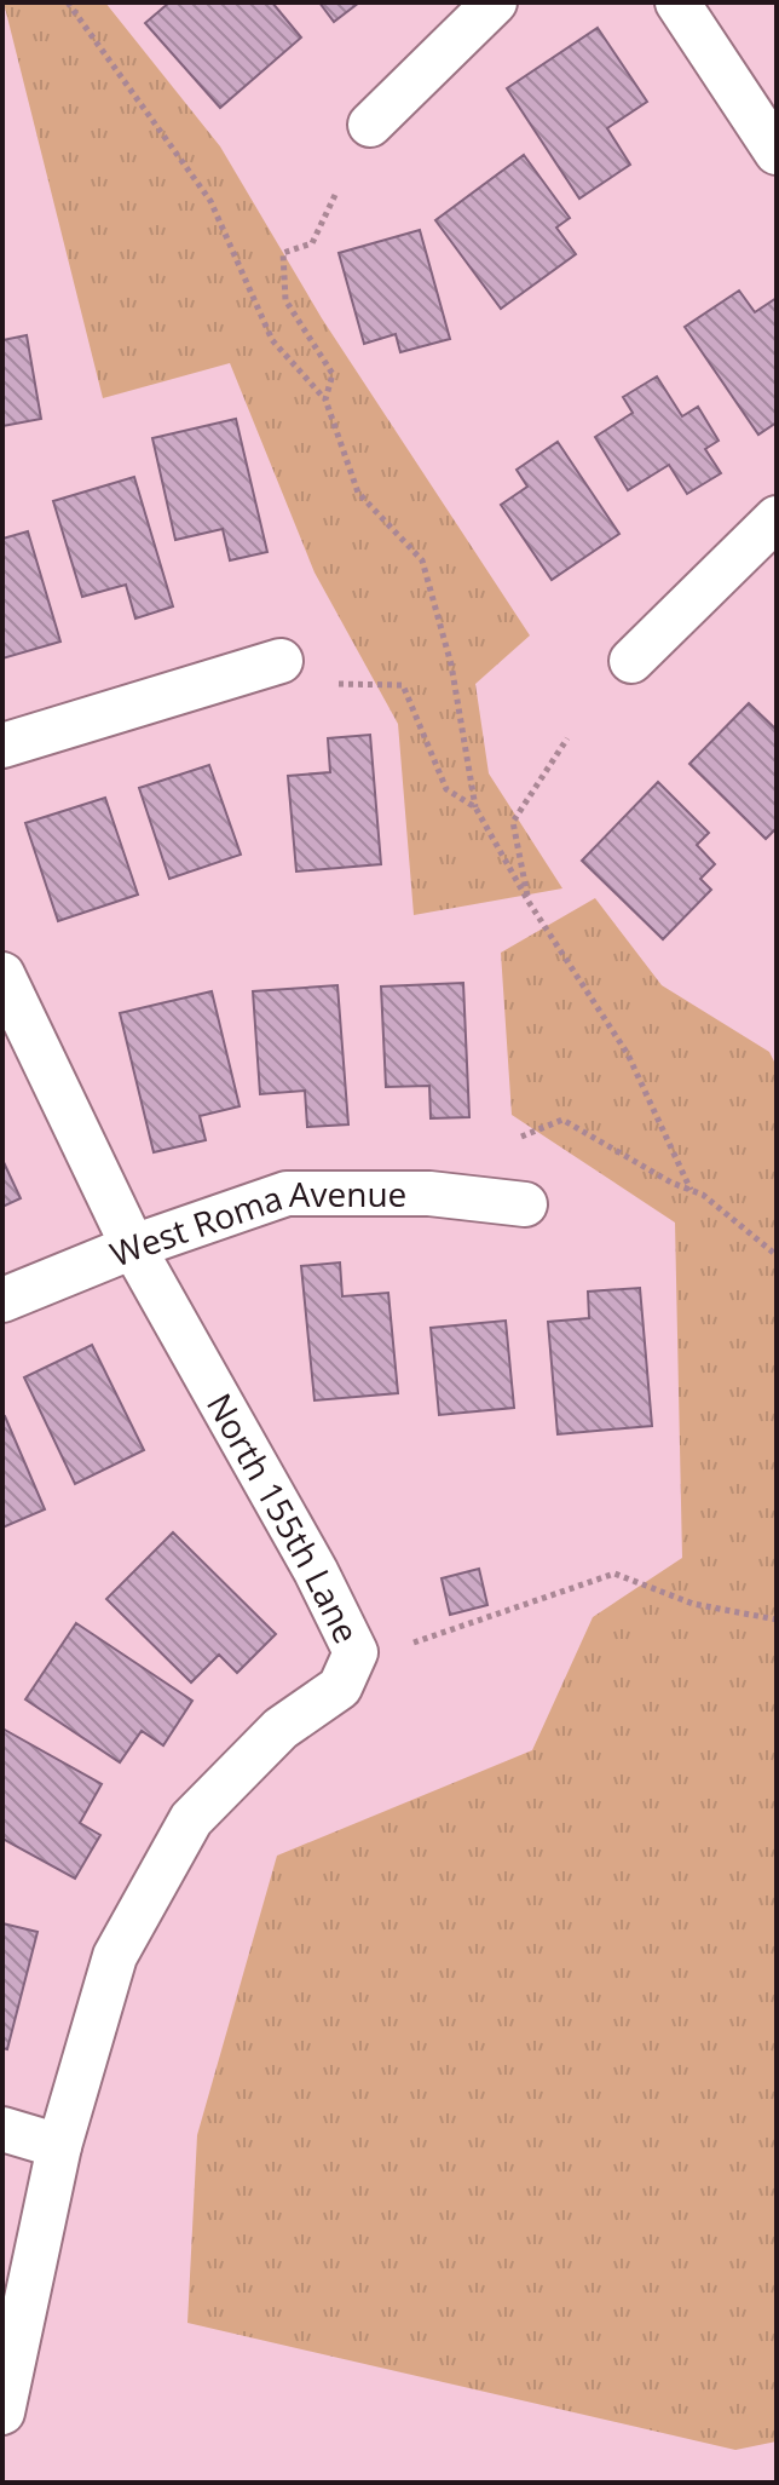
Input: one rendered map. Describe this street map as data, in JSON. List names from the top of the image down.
{
  "streets": {
    "street": ["West Roma Avenue", "North 155th Lane"]
  },
  "crossings": [
    ["West Roma Avenue", "North 155th Lane"]
  ]
}
